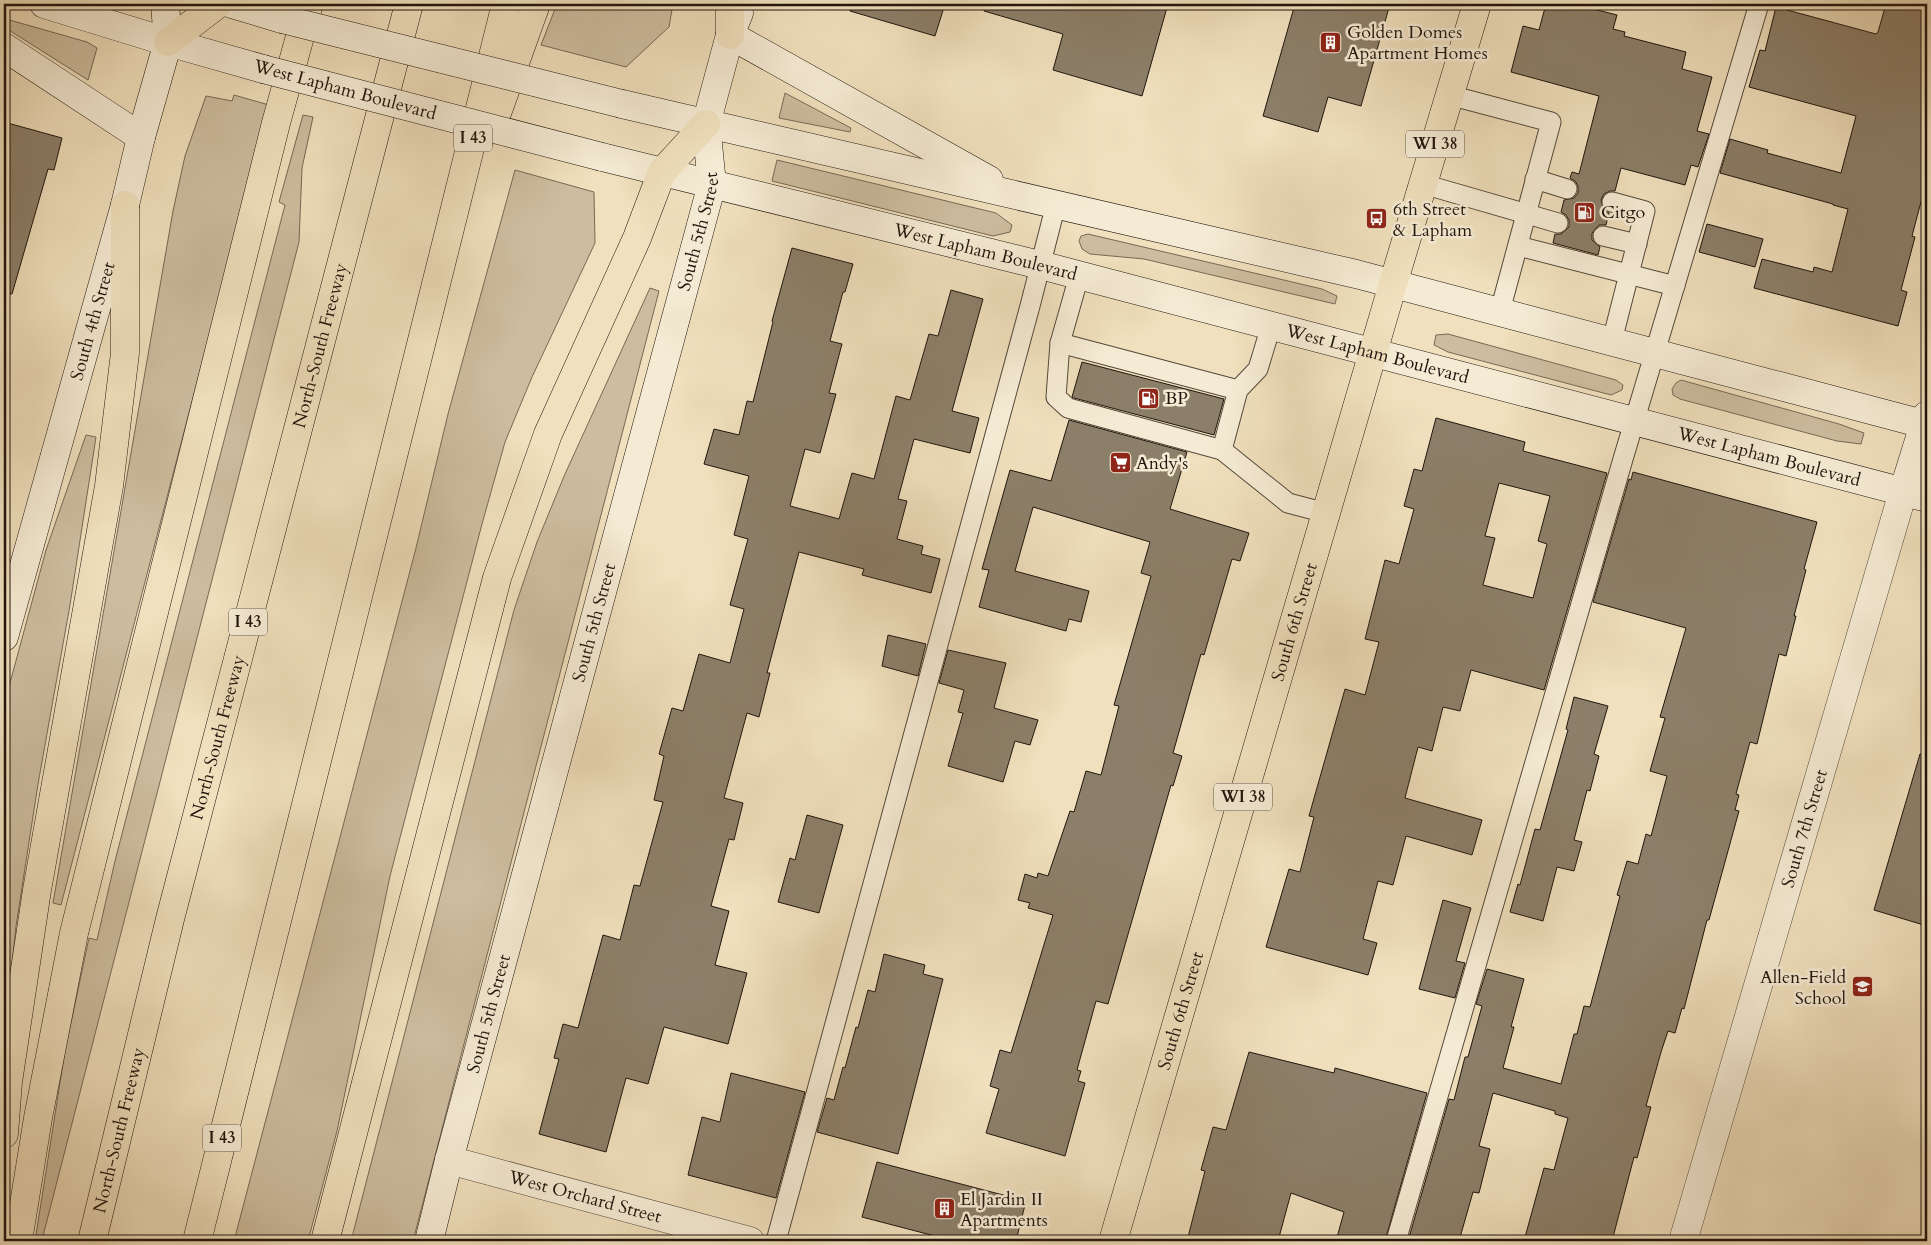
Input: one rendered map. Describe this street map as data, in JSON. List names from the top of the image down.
{
  "streets": {
    "main road": [
      "I 43",
      "WI 38",
      "North-South Freeway",
      "South 6th Street"
    ],
    "street": [
      "West Lapham Boulevard",
      "South 5th Street",
      "South 4th Street",
      "South 7th Street",
      "West Orchard Street"
    ]
  },
  "crossings": [
    ["West Lapham Boulevard", "South 5th Street"],
    ["West Lapham Boulevard", "South 4th Street"],
    ["West Lapham Boulevard", "South 6th Street"],
    ["West Lapham Boulevard", "South 7th Street"],
    ["South 5th Street", "West Orchard Street"]
  ],
  "places": {
    "building": ["Golden Domes Apartment Homes", "El Jardin II Apartments"],
    "fuel station": ["Citgo", "BP"],
    "bus stop": ["6th Street & Lapham"],
    "supermarket": ["Andy's"],
    "school or university": ["Allen-Field School"]
  }
}
